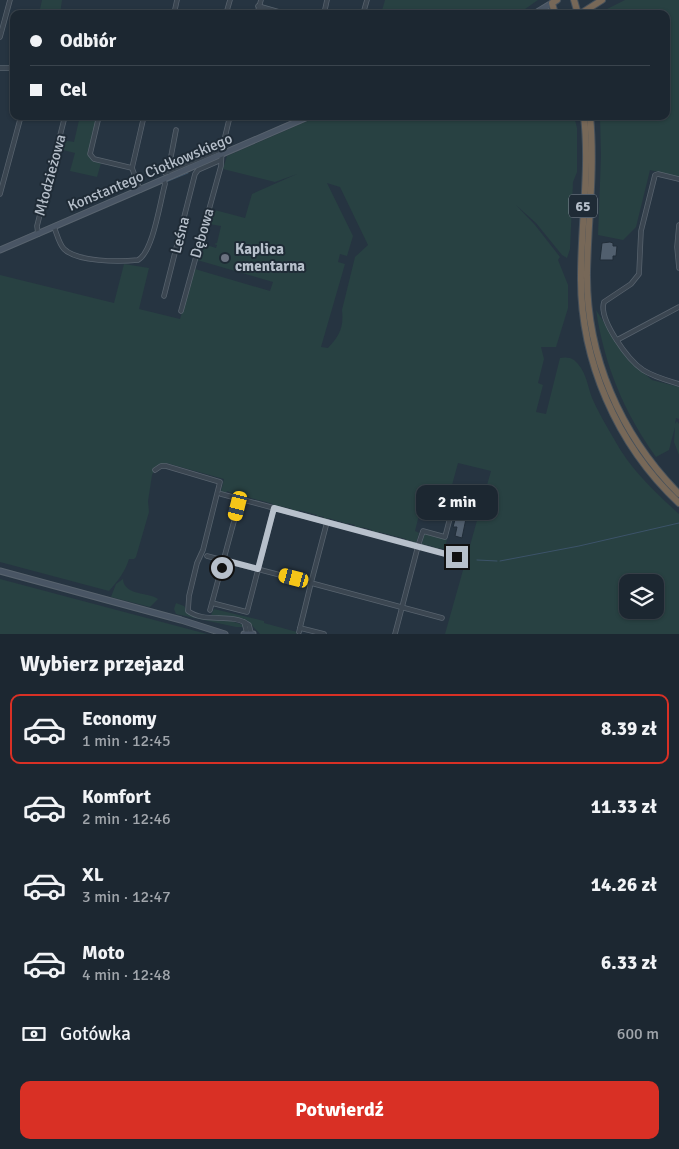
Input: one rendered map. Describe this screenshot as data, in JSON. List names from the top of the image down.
{
  "streets": {
    "highway": ["65"],
    "street": [
      "Konstantego Ciołkowskiego",
      "Młodzieżowa",
      "Dębowa",
      "Leśna"
    ]
  },
  "crossings": [
    ["Konstantego Ciołkowskiego", "Młodzieżowa"],
    ["Konstantego Ciołkowskiego", "Dębowa"],
    ["Konstantego Ciołkowskiego", "Leśna"],
    ["Dębowa", "Leśna"]
  ],
  "places": ["Kaplica cmentarna"],
  "page": {
    "banner": ["Odbiór", "Cel"],
    "bubble": "2 min",
    "heading": "Wybierz przejazd",
    "list": [
      {
        "name": "Economy",
        "note": "1 min · 12:45",
        "value": "8.39 zł"
      },
      {
        "name": "Komfort",
        "note": "2 min · 12:46",
        "value": "11.33 zł"
      },
      {
        "name": "XL",
        "note": "3 min · 12:47",
        "value": "14.26 zł"
      },
      {
        "name": "Moto",
        "note": "4 min · 12:48",
        "value": "6.33 zł"
      }
    ],
    "pay": ["Gotówka", "600 m"],
    "buttons": "Potwierdź"
  }
}
